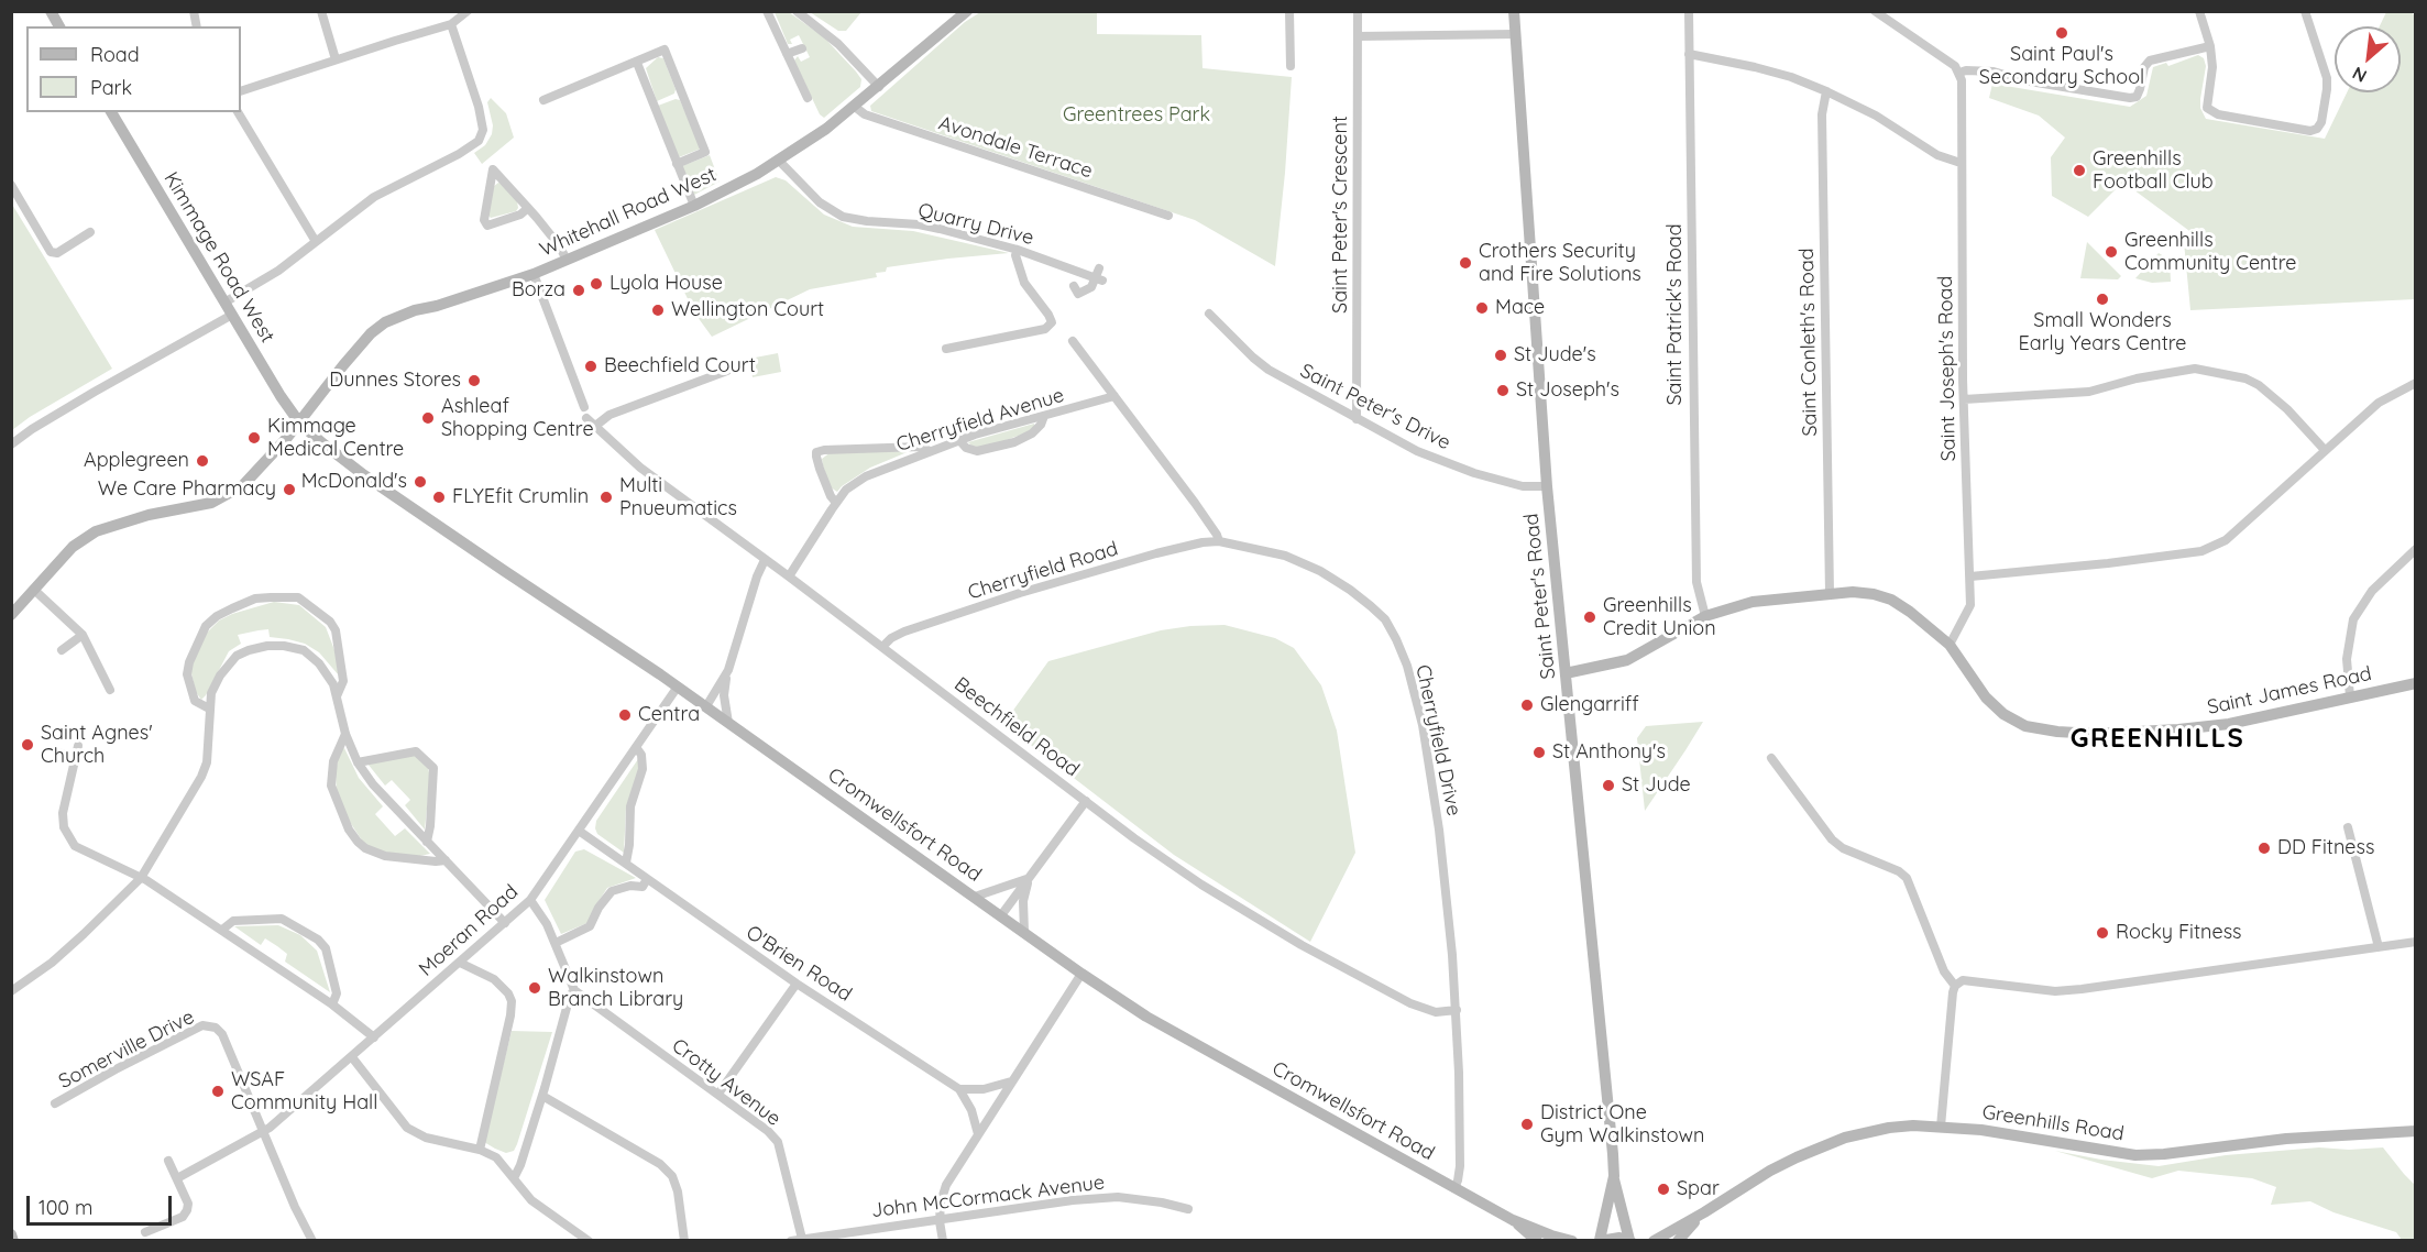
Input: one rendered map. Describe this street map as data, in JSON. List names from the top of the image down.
{
  "streets": {
    "main road": [
      "Whitehall Road West",
      "Kimmage Road West",
      "Saint Peter's Road",
      "Saint James Road",
      "Cromwellsfort Road",
      "Greenhills Road"
    ],
    "street": [
      "Avondale Terrace",
      "Saint Peter's Crescent",
      "Quarry Drive",
      "Saint Patrick's Road",
      "Saint Conleth's Road",
      "Saint Joseph's Road",
      "Saint Peter's Drive",
      "Cherryfield Avenue",
      "Cherryfield Road",
      "Beechfield Road",
      "Cherryfield Drive",
      "Moeran Road",
      "O'Brien Road",
      "Somerville Drive",
      "Crotty Avenue",
      "John McCormack Avenue"
    ]
  },
  "crossings": [
    ["Avondale Terrace", "Whitehall Road West"],
    ["Whitehall Road West", "Quarry Drive"],
    ["Whitehall Road West", "Kimmage Road West"],
    ["Whitehall Road West", "Cromwellsfort Road"],
    ["Saint Peter's Crescent", "Saint Peter's Drive"],
    ["Kimmage Road West", "Cromwellsfort Road"],
    ["Saint Patrick's Road", "Saint James Road"],
    ["Saint Conleth's Road", "Saint James Road"],
    ["Saint Joseph's Road", "Saint James Road"],
    ["Saint Peter's Drive", "Saint Peter's Road"],
    ["Cherryfield Avenue", "Beechfield Road"],
    ["Cherryfield Road", "Beechfield Road"],
    ["Cherryfield Road", "Cherryfield Drive"],
    ["Saint Peter's Road", "Saint James Road"],
    ["Beechfield Road", "Cherryfield Drive"],
    ["Cherryfield Drive", "Cromwellsfort Road"],
    ["Cromwellsfort Road", "Moeran Road"],
    ["Moeran Road", "O'Brien Road"],
    ["Moeran Road", "Somerville Drive"],
    ["Crotty Avenue", "John McCormack Avenue"]
  ],
  "districts": ["GREENHILLS"],
  "parks": ["Greentrees Park"],
  "places": [
    "Saint Paul's Secondary School",
    "Greenhills Football Club",
    "Greenhills Community Centre",
    "Crothers Security and Fire Solutions",
    "Lyola House",
    "Borza",
    "Small Wonders Early Years Centre",
    "Mace",
    "Wellington Court",
    "St Jude's",
    "Beechfield Court",
    "Dunnes Stores",
    "St Joseph's",
    "Ashleaf Shopping Centre",
    "Kimmage Medical Centre",
    "Applegreen",
    "McDonald's",
    "We Care Pharmacy",
    "FLYEfit Crumlin",
    "Multi Pnueumatics",
    "Greenhills Credit Union",
    "Glengarriff",
    "Centra",
    "Saint Agnes' Church",
    "St Anthony's",
    "St Jude",
    "DD Fitness",
    "Rocky Fitness",
    "Walkinstown Branch Library",
    "WSAF Community Hall",
    "District One Gym Walkinstown",
    "Spar"
  ],
  "legend": ["Road", "Park"],
  "scale_bar": "100 m",
  "north": "bottom left"
}
